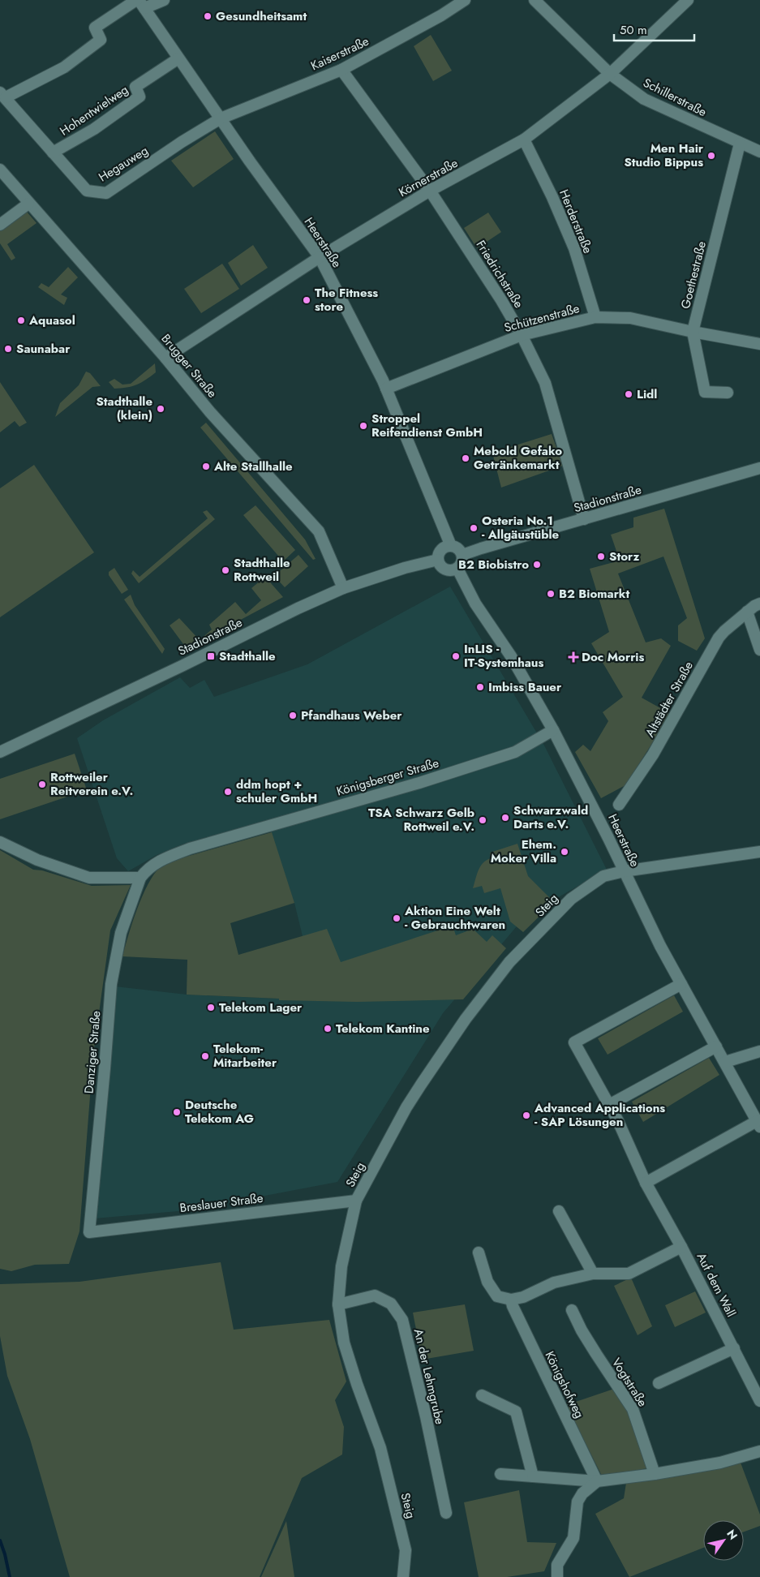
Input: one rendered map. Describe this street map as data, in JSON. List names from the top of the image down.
{
  "streets": {
    "street": [
      "Kaiserstraße",
      "Schillerstraße",
      "Hohentwielweg",
      "Hegauweg",
      "Körnerstraße",
      "Herderstraße",
      "Heerstraße",
      "Friedrichstraße",
      "Goethestraße",
      "Schützenstraße",
      "Brugger Straße",
      "Stadionstraße",
      "Altstädter Straße",
      "Königsberger Straße",
      "Steig",
      "Danziger Straße",
      "Breslauer Straße",
      "Auf dem Wall",
      "An der Lehmgrube",
      "Vogtstraße",
      "Königshofweg"
    ]
  },
  "crossings": [
    ["Kaiserstraße", "Hegauweg"],
    ["Kaiserstraße", "Heerstraße"],
    ["Kaiserstraße", "Friedrichstraße"],
    ["Schillerstraße", "Körnerstraße"],
    ["Schillerstraße", "Goethestraße"],
    ["Hohentwielweg", "Hegauweg"],
    ["Hohentwielweg", "Heerstraße"],
    ["Hegauweg", "Heerstraße"],
    ["Körnerstraße", "Herderstraße"],
    ["Körnerstraße", "Heerstraße"],
    ["Körnerstraße", "Friedrichstraße"],
    ["Körnerstraße", "Brugger Straße"],
    ["Herderstraße", "Schützenstraße"],
    ["Heerstraße", "Schützenstraße"],
    ["Heerstraße", "Stadionstraße"],
    ["Heerstraße", "Königsberger Straße"],
    ["Heerstraße", "Steig"],
    ["Heerstraße", "Auf dem Wall"],
    ["Friedrichstraße", "Schützenstraße"],
    ["Friedrichstraße", "Stadionstraße"],
    ["Goethestraße", "Schützenstraße"],
    ["Brugger Straße", "Stadionstraße"],
    ["Königsberger Straße", "Danziger Straße"],
    ["Steig", "Breslauer Straße"],
    ["Steig", "An der Lehmgrube"],
    ["Danziger Straße", "Breslauer Straße"]
  ],
  "places": {
    "other": [
      "Gesundheitsamt",
      "Men Hair Studio Bippus",
      "The Fitness store",
      "Aquasol",
      "Saunabar",
      "Lidl",
      "Stadthalle (klein)",
      "Stroppel Reifendienst GmbH",
      "Mebold Gefako Getränkemarkt",
      "Alte Stallhalle",
      "Osteria No.1 - Allgäustüble",
      "Storz",
      "B2 Biobistro",
      "Stadthalle Rottweil",
      "B2 Biomarkt",
      "InLIS - IT-Systemhaus",
      "Imbiss Bauer",
      "Pfandhaus Weber",
      "Rottweiler Reitverein e.V.",
      "ddm hopt + schuler GmbH",
      "Schwarzwald Darts e.V.",
      "TSA Schwarz Gelb Rottweil e.V.",
      "Ehem. Moker Villa",
      "Aktion Eine Welt - Gebrauchtwaren",
      "Telekom Lager",
      "Telekom Kantine",
      "Telekom- Mitarbeiter",
      "Deutsche Telekom AG",
      "Advanced Applications - SAP Lösungen"
    ],
    "transit": ["Stadthalle"],
    "health": ["Doc Morris"]
  },
  "scale_bar": "50 m",
  "north": "top right"
}
